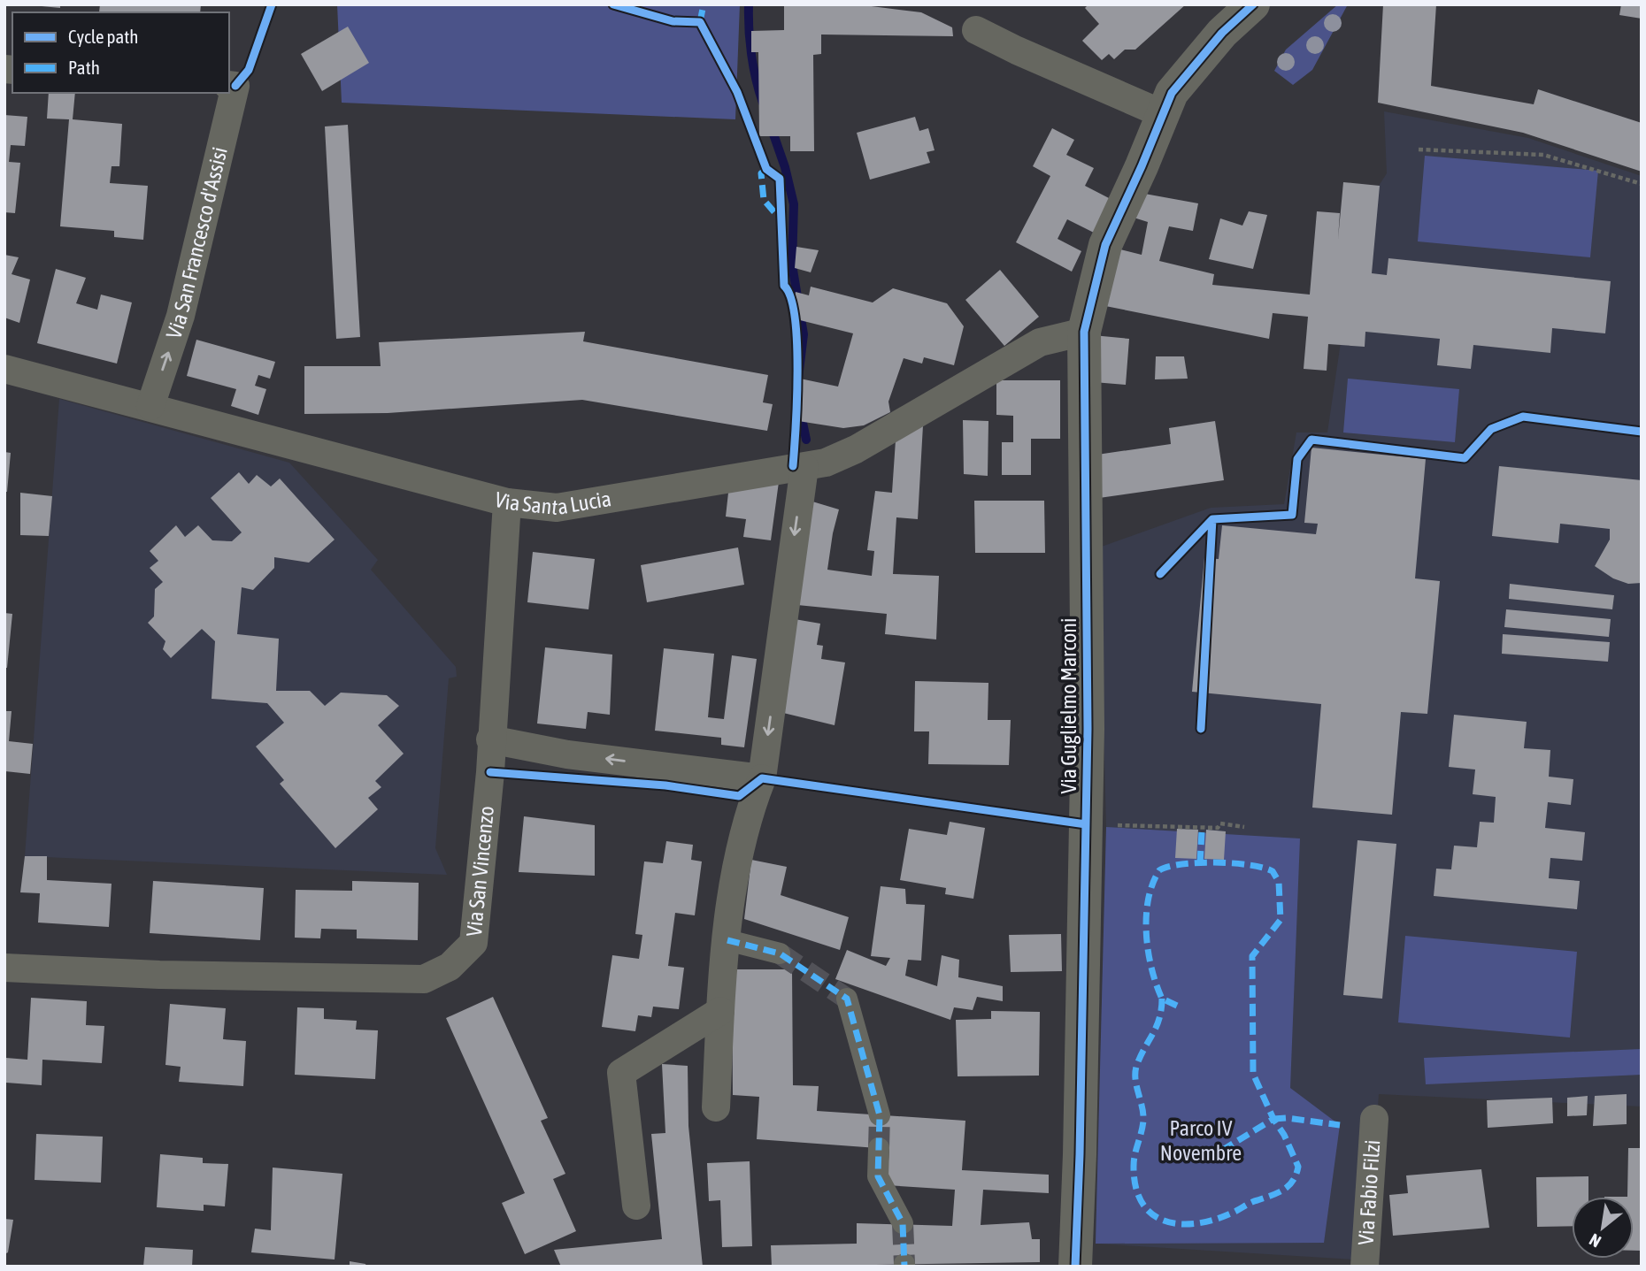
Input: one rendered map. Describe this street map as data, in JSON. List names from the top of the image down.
{
  "streets": {
    "street": [
      "Via San Francesco d'Assisi",
      "Via Santa Lucia",
      "Via Guglielmo Marconi",
      "Via San Vincenzo",
      "Via Fabio Filzi"
    ]
  },
  "crossings": [
    ["Via San Francesco d'Assisi", "Via Santa Lucia"],
    ["Via Santa Lucia", "Via Guglielmo Marconi"],
    ["Via Santa Lucia", "Via San Vincenzo"]
  ],
  "one_way": ["Via San Francesco d'Assisi"],
  "parks": ["Parco IV Novembre"],
  "legend": ["Cycle path", "Path"],
  "north": "bottom left"
}
